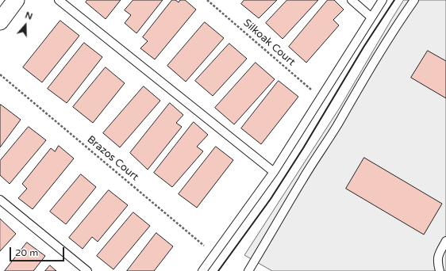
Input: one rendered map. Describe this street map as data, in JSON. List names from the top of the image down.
{
  "streets": {
    "path": ["Silkoak Court", "Brazos Court"]
  },
  "scale_bar": "20 m",
  "north": "top"
}
